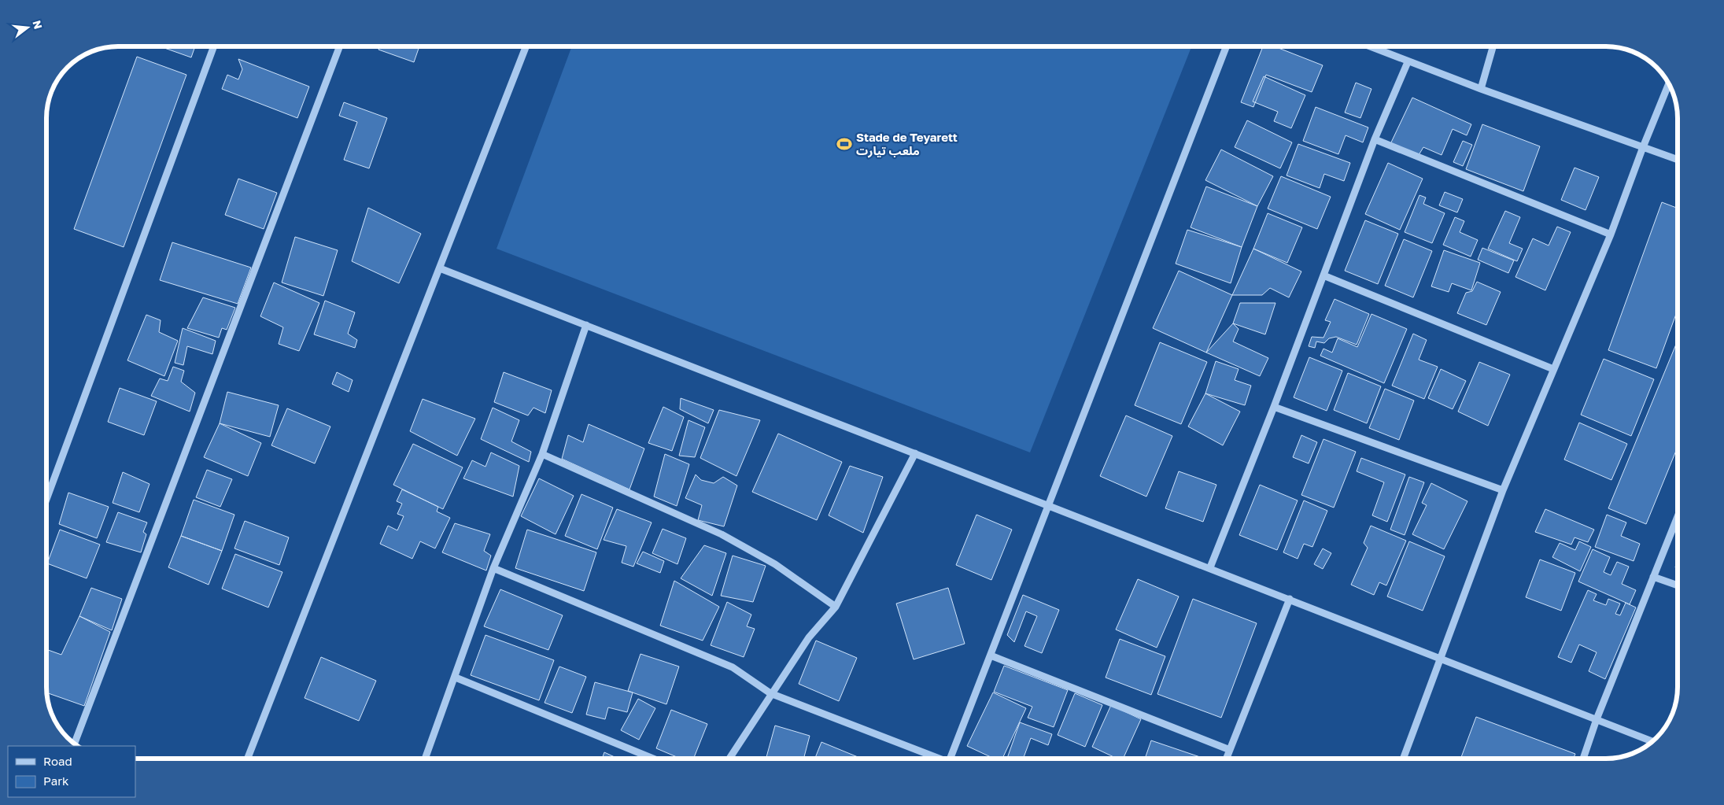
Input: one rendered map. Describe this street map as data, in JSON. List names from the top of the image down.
{
  "places": {
    "sports": ["Stade de Teyarett ملعب تيارت"]
  },
  "legend": ["Road", "Park"],
  "north": "right"
}
